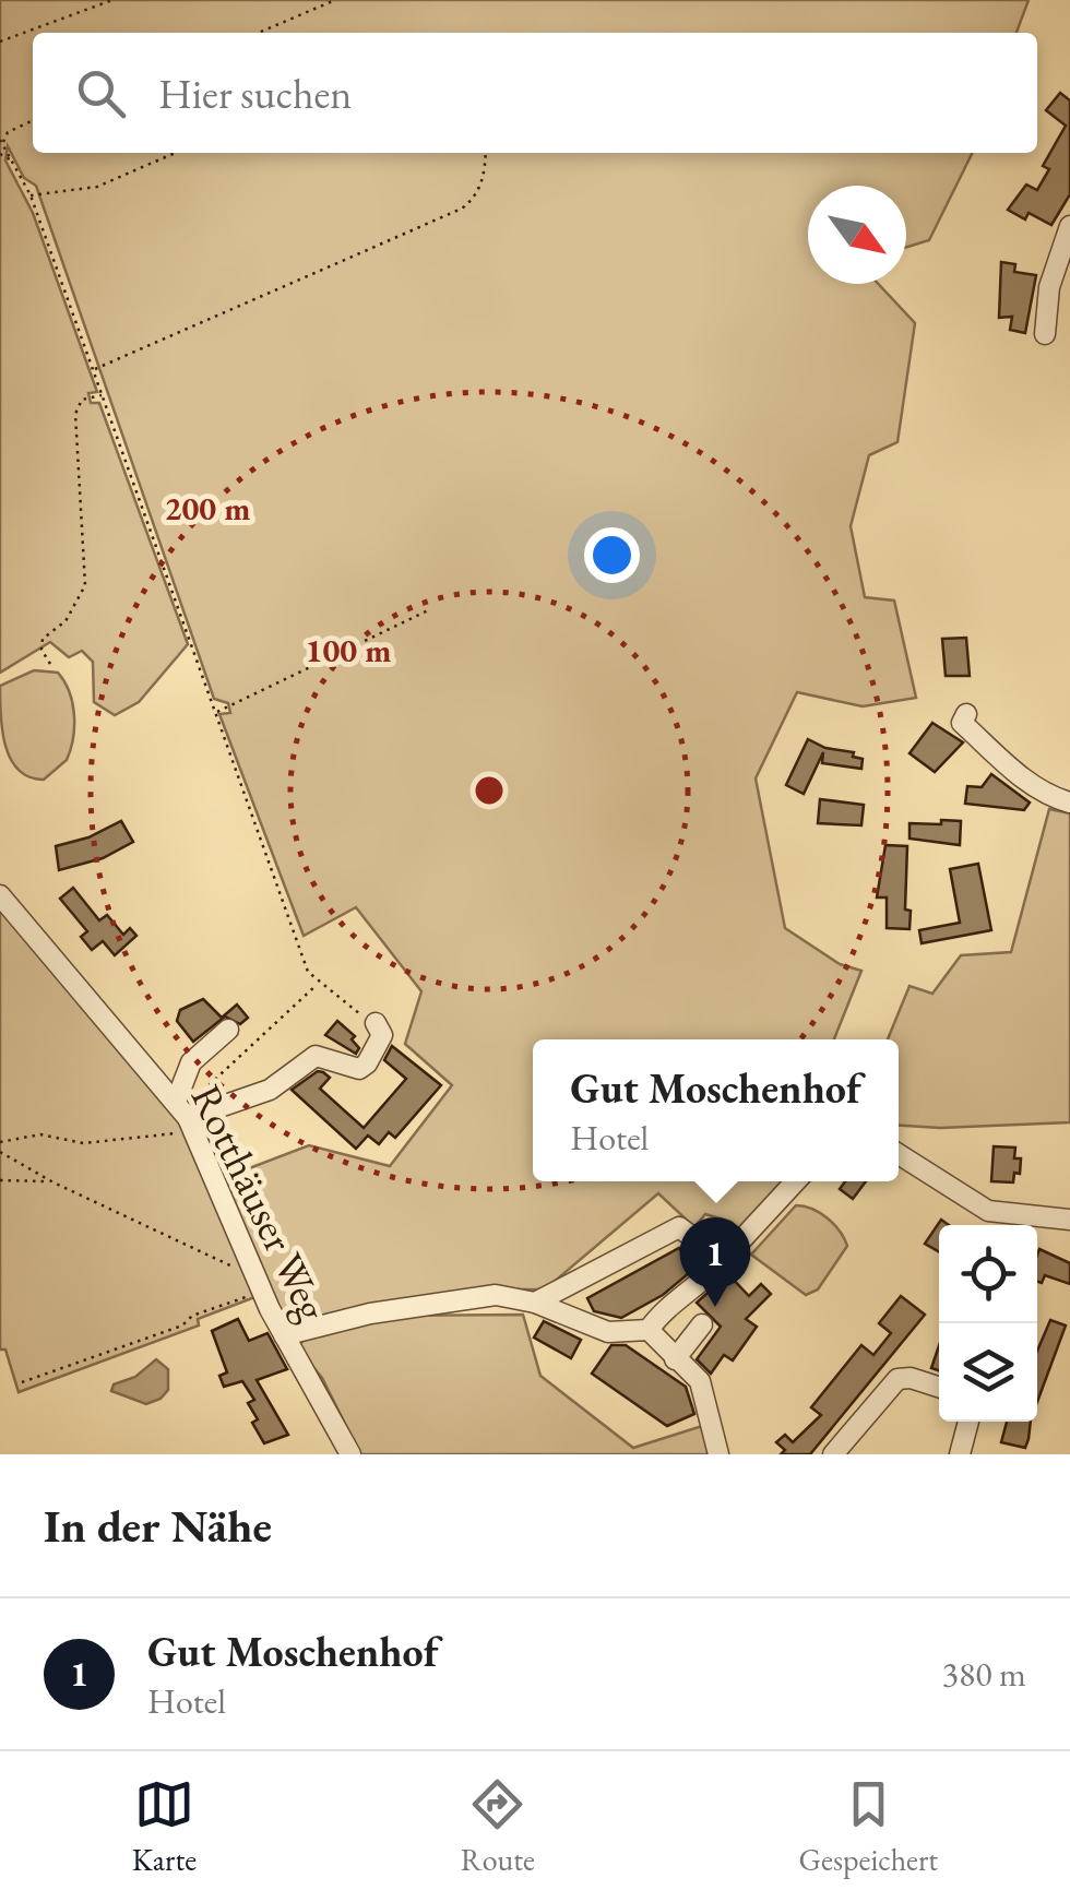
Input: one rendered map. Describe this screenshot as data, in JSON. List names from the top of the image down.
{
  "streets": {
    "street": ["Rotthäuser Weg"]
  },
  "north": "bottom right",
  "page": {
    "search": "Hier suchen",
    "popup": ["Gut Moschenhof", "Hotel"],
    "pins": "1",
    "heading": "In der Nähe",
    "list": [
      {
        "mark": "1",
        "name": "Gut Moschenhof",
        "note": "Hotel",
        "value": "380 m"
      }
    ],
    "nav": ["Karte", "Route", "Gespeichert"]
  },
  "rings": ["200 m", "100 m"]
}
